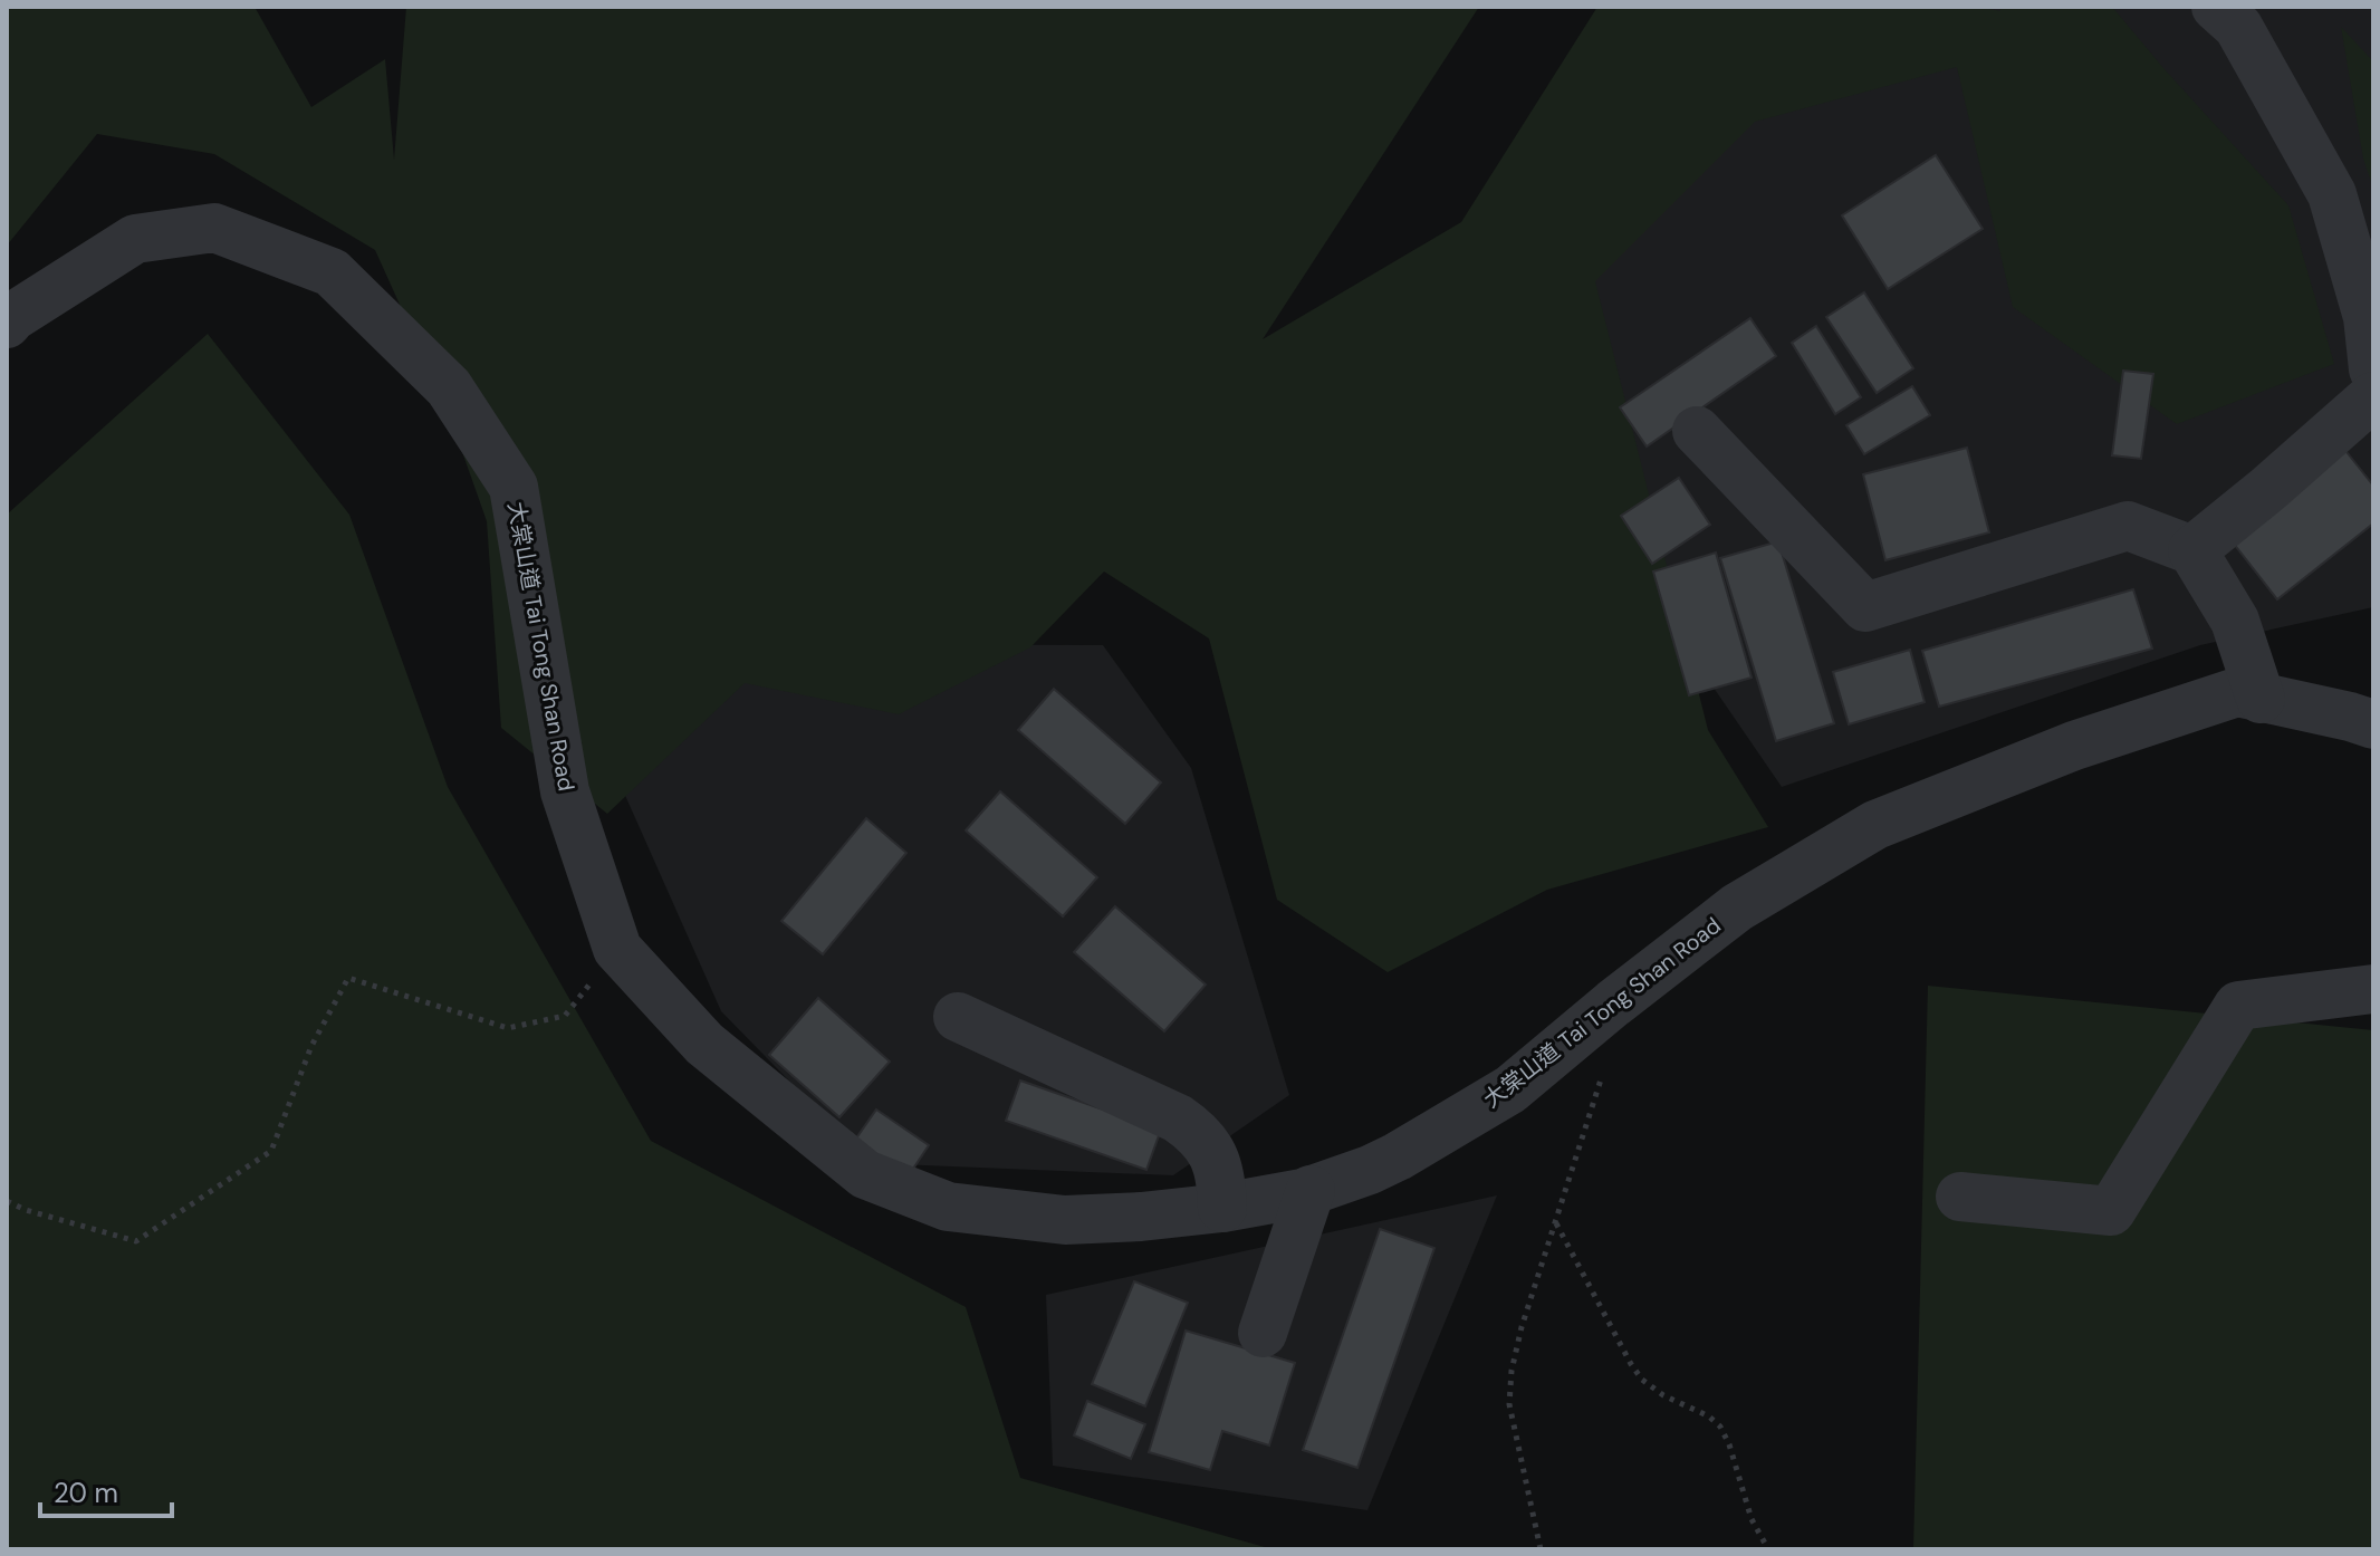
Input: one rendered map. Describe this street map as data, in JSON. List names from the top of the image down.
{
  "streets": {
    "street": ["大棠山道 Tai Tong Shan Road"]
  },
  "scale_bar": "20 m"
}
